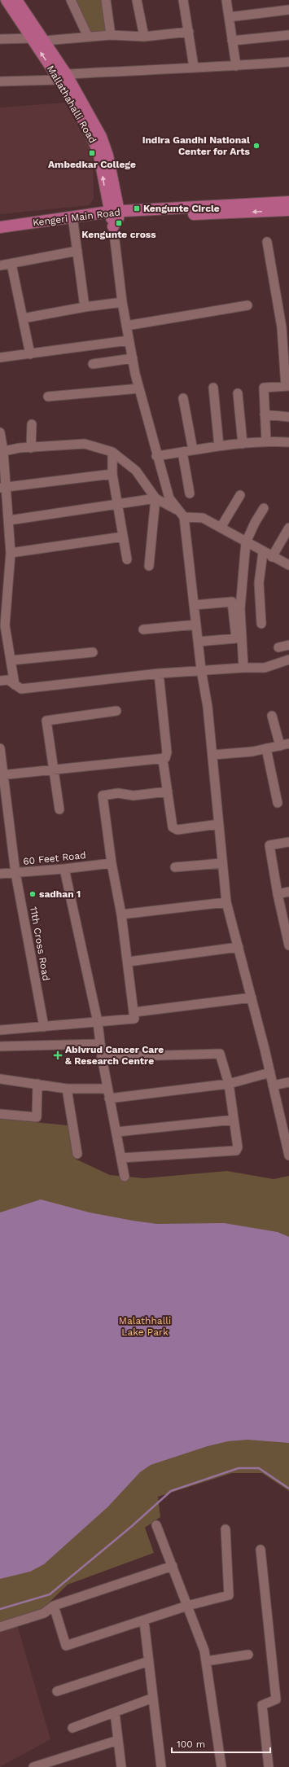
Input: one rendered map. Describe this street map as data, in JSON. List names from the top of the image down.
{
  "streets": {
    "main road": ["Mallathahalli Road", "Kengeri Main Road"],
    "street": ["60 Feet Road", "11th Cross Road"]
  },
  "crossings": [
    ["Mallathahalli Road", "Kengeri Main Road"],
    ["60 Feet Road", "11th Cross Road"]
  ],
  "parks": ["Malathhalli Lake Park"],
  "places": {
    "other": ["Indira Gandhi National Center for Arts", "sadhan 1"],
    "transit": ["Ambedkar College", "Kengunte Circle", "Kengunte cross"],
    "health": ["Abivrud Cancer Care & Research Centre"]
  },
  "scale_bar": "100 m"
}
